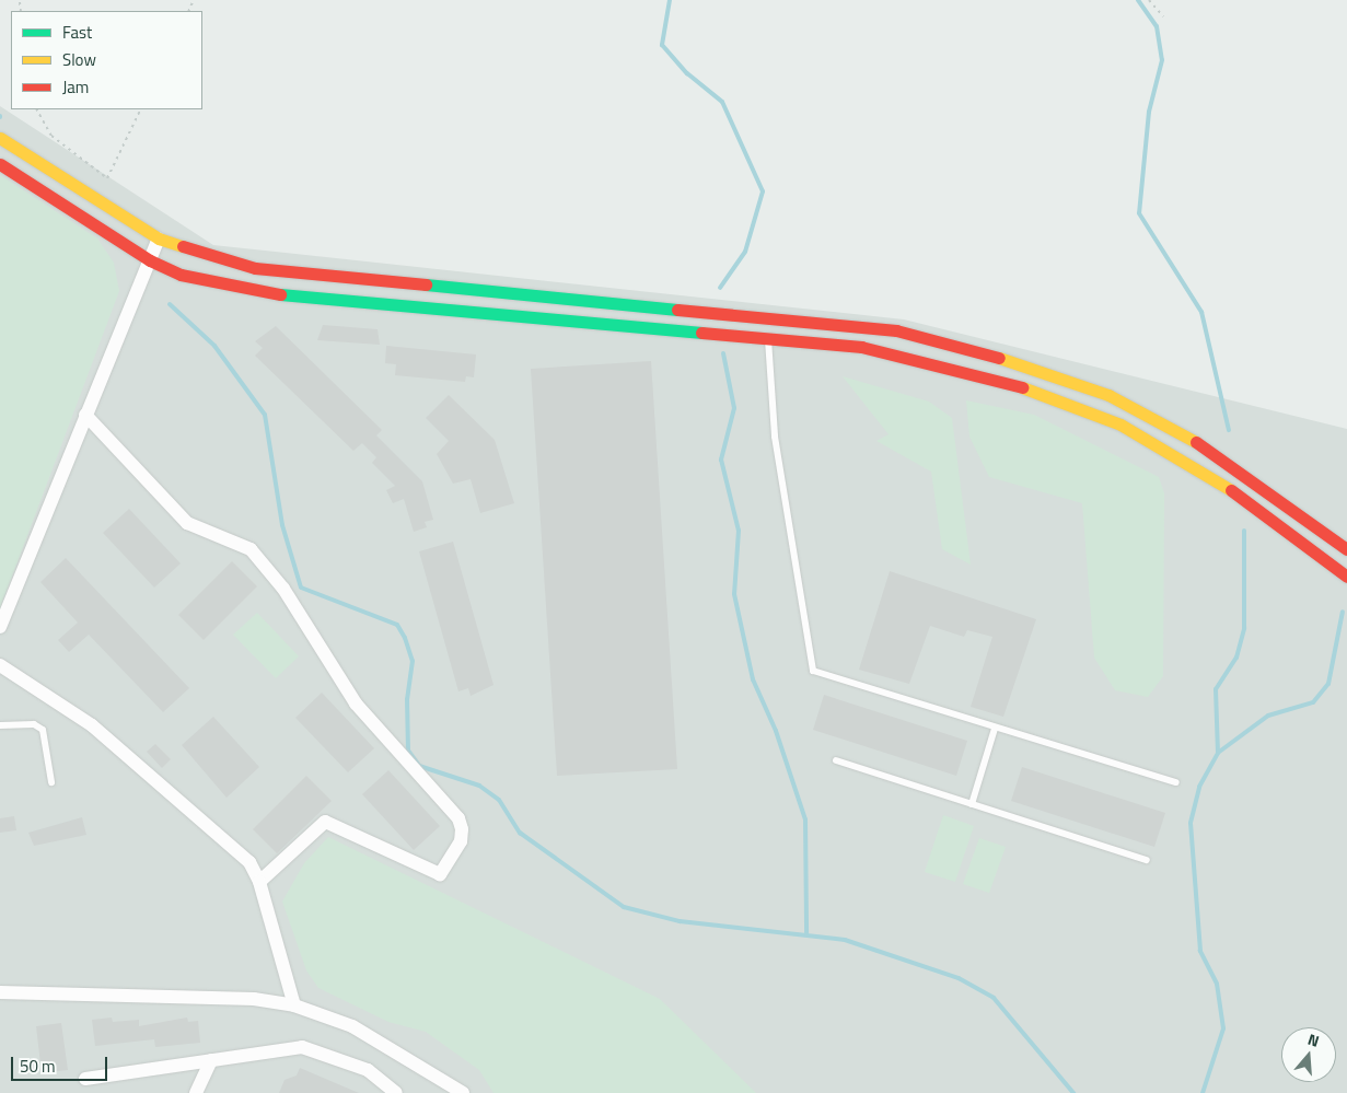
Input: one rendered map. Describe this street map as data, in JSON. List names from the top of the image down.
{
  "legend": ["Fast", "Slow", "Jam"],
  "scale_bar": "50 m",
  "north": "top"
}
